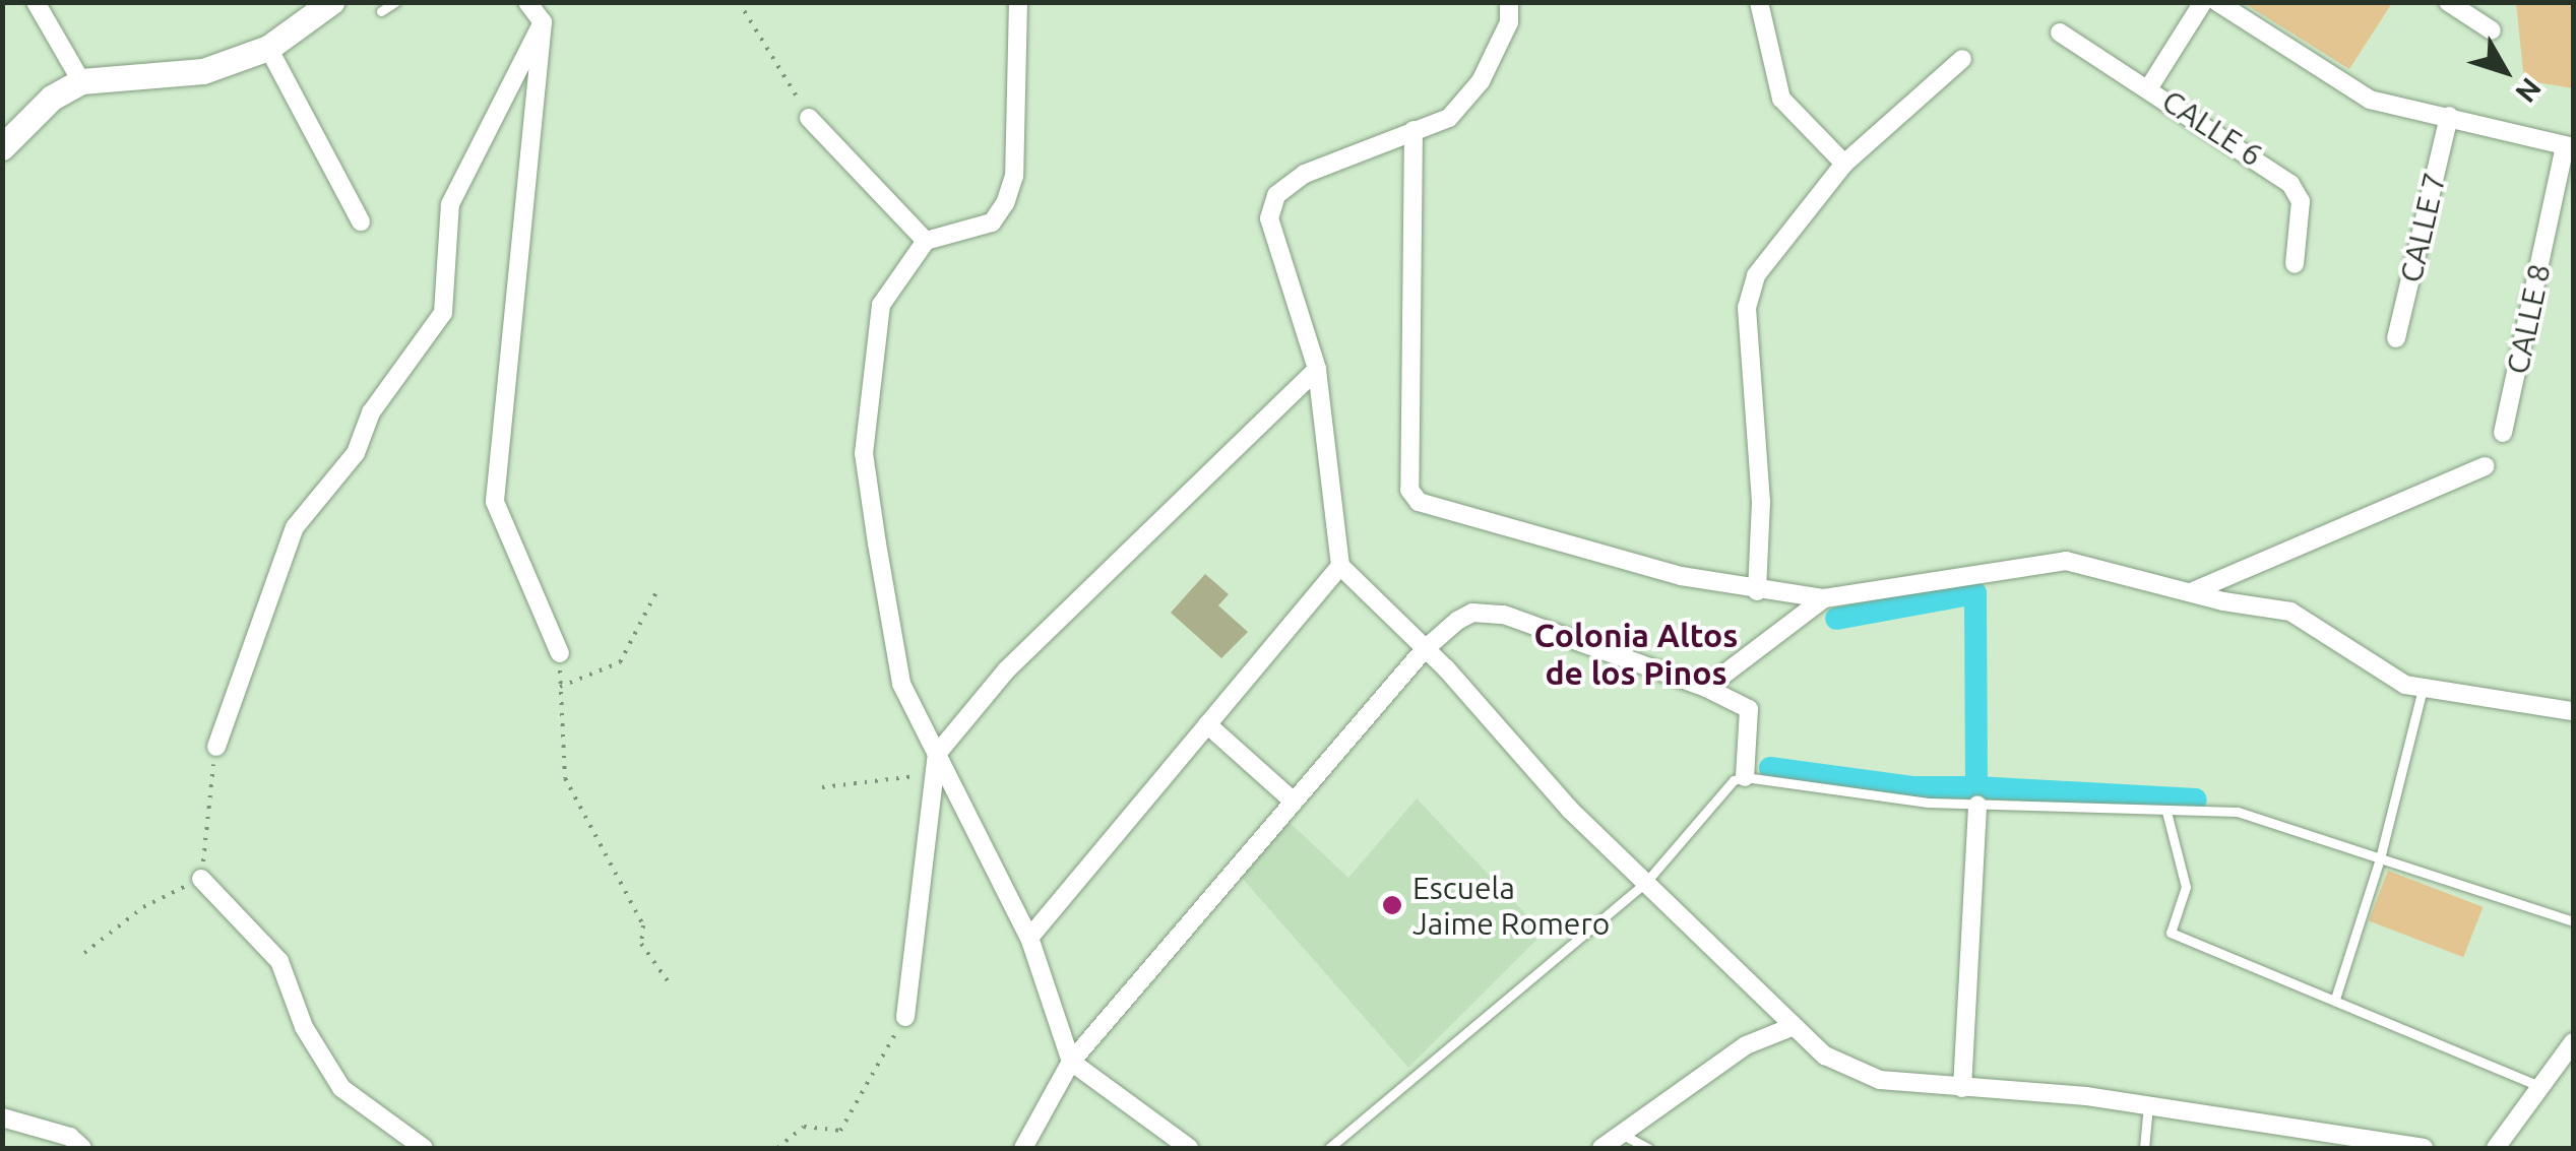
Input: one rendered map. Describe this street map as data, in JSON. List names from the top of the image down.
{
  "streets": {
    "street": ["CALLE 6", "CALLE 7", "CALLE 8"]
  },
  "districts": ["Colonia Altos de los Pinos"],
  "places": ["Escuela Jaime Romero"],
  "north": "bottom right"
}
